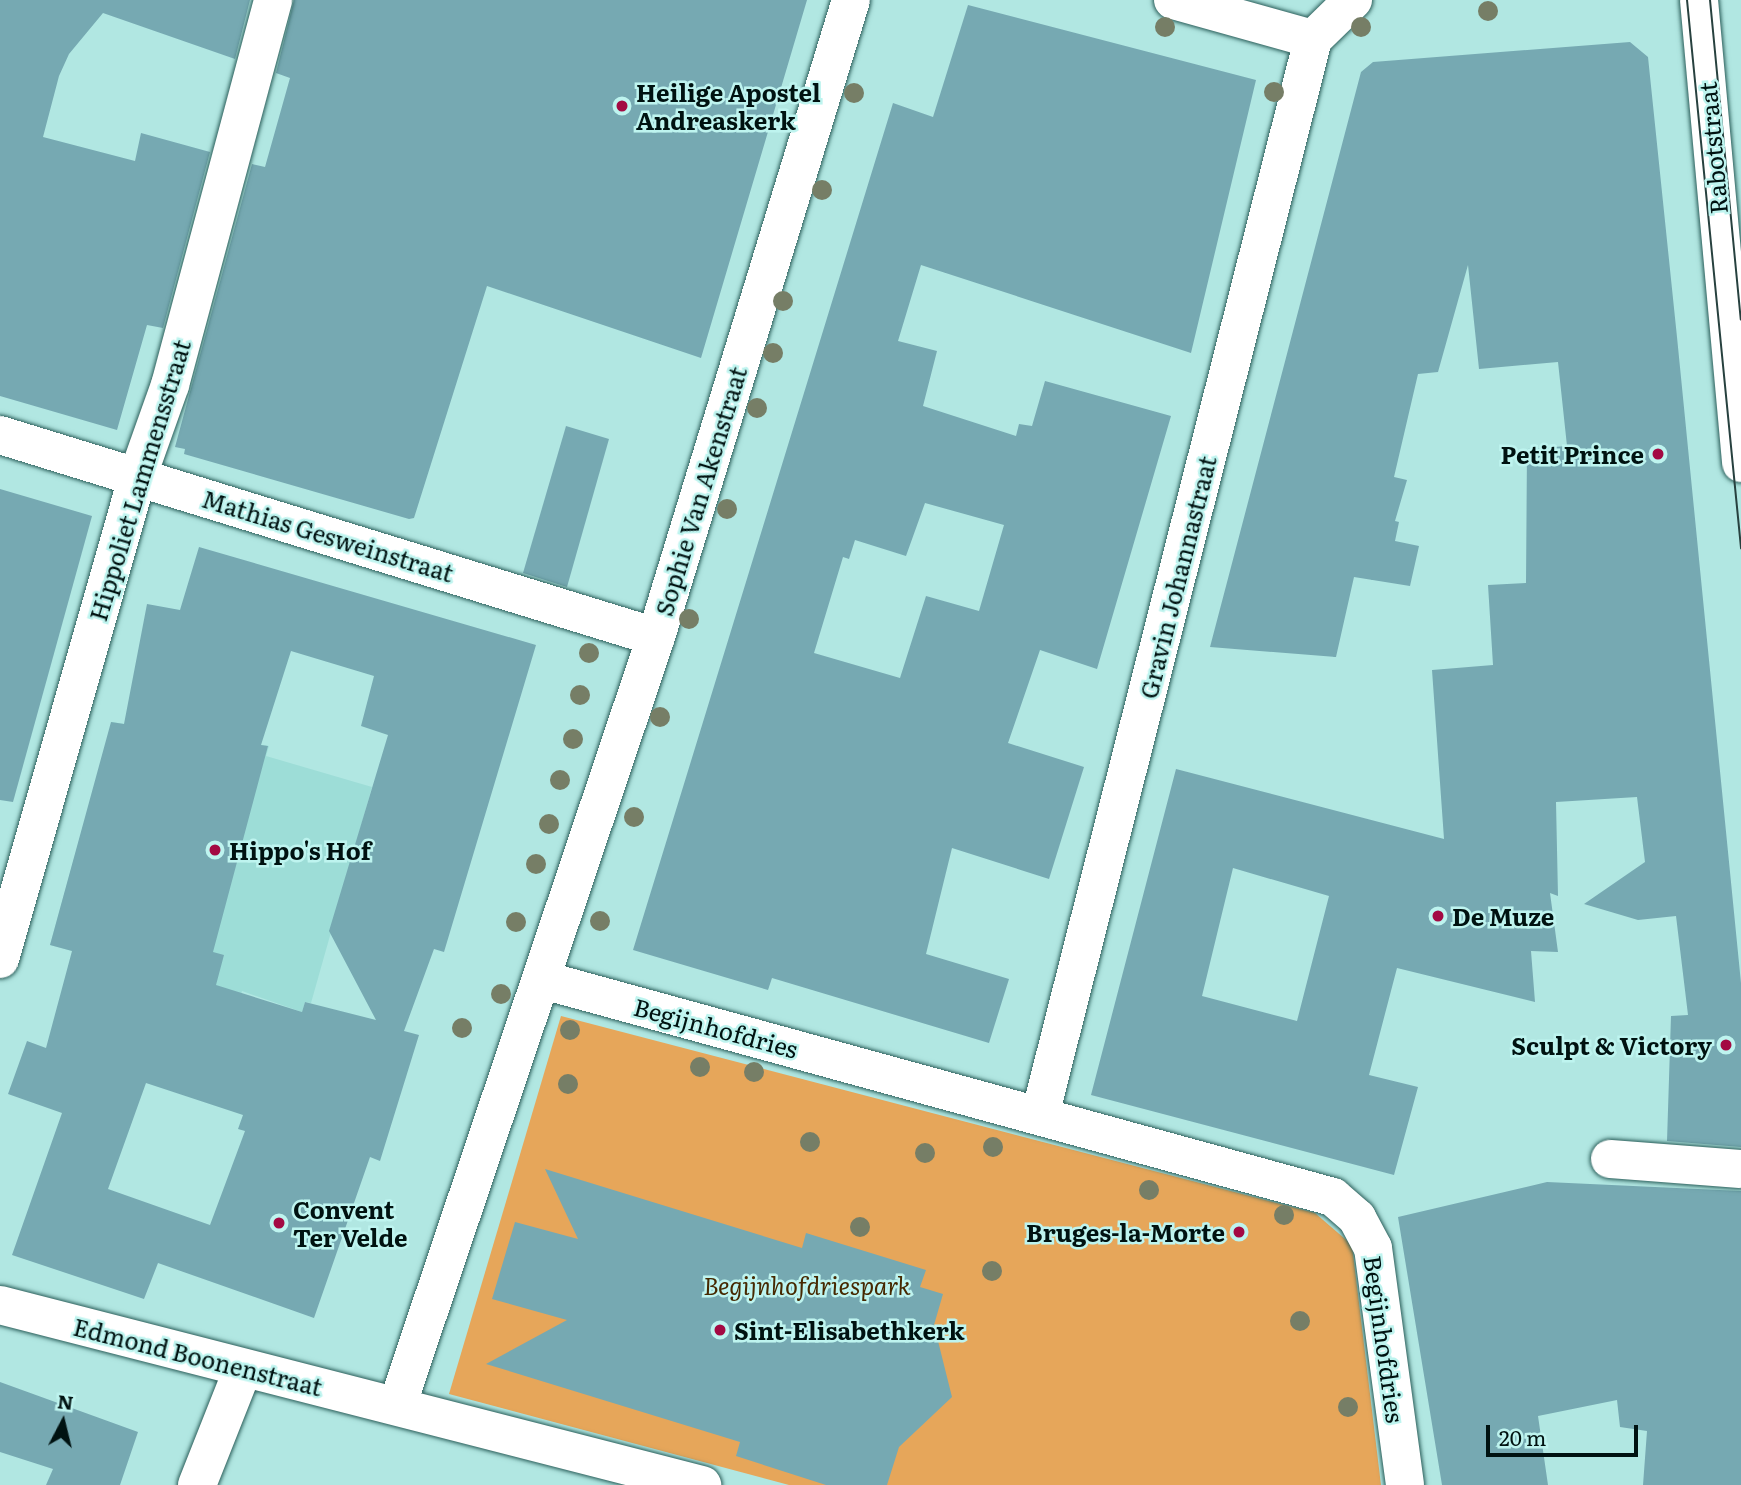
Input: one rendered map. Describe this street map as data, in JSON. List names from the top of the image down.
{
  "streets": {
    "street": [
      "Rabotstraat",
      "Hippoliet Lammensstraat",
      "Sophie Van Akenstraat",
      "Mathias Gesweinstraat",
      "Gravin Johannastraat",
      "Begijnhofdries",
      "Edmond Boonenstraat"
    ]
  },
  "crossings": [
    ["Hippoliet Lammensstraat", "Mathias Gesweinstraat"],
    ["Sophie Van Akenstraat", "Mathias Gesweinstraat"],
    ["Sophie Van Akenstraat", "Begijnhofdries"],
    ["Gravin Johannastraat", "Begijnhofdries"]
  ],
  "parks": ["Begijnhofdriespark"],
  "places": [
    "Heilige Apostel Andreaskerk",
    "Petit Prince",
    "Hippo's Hof",
    "De Muze",
    "Sculpt & Victory",
    "Convent Ter Velde",
    "Bruges-la-Morte",
    "Sint-Elisabethkerk"
  ],
  "scale_bar": "20 m",
  "north": "top"
}
